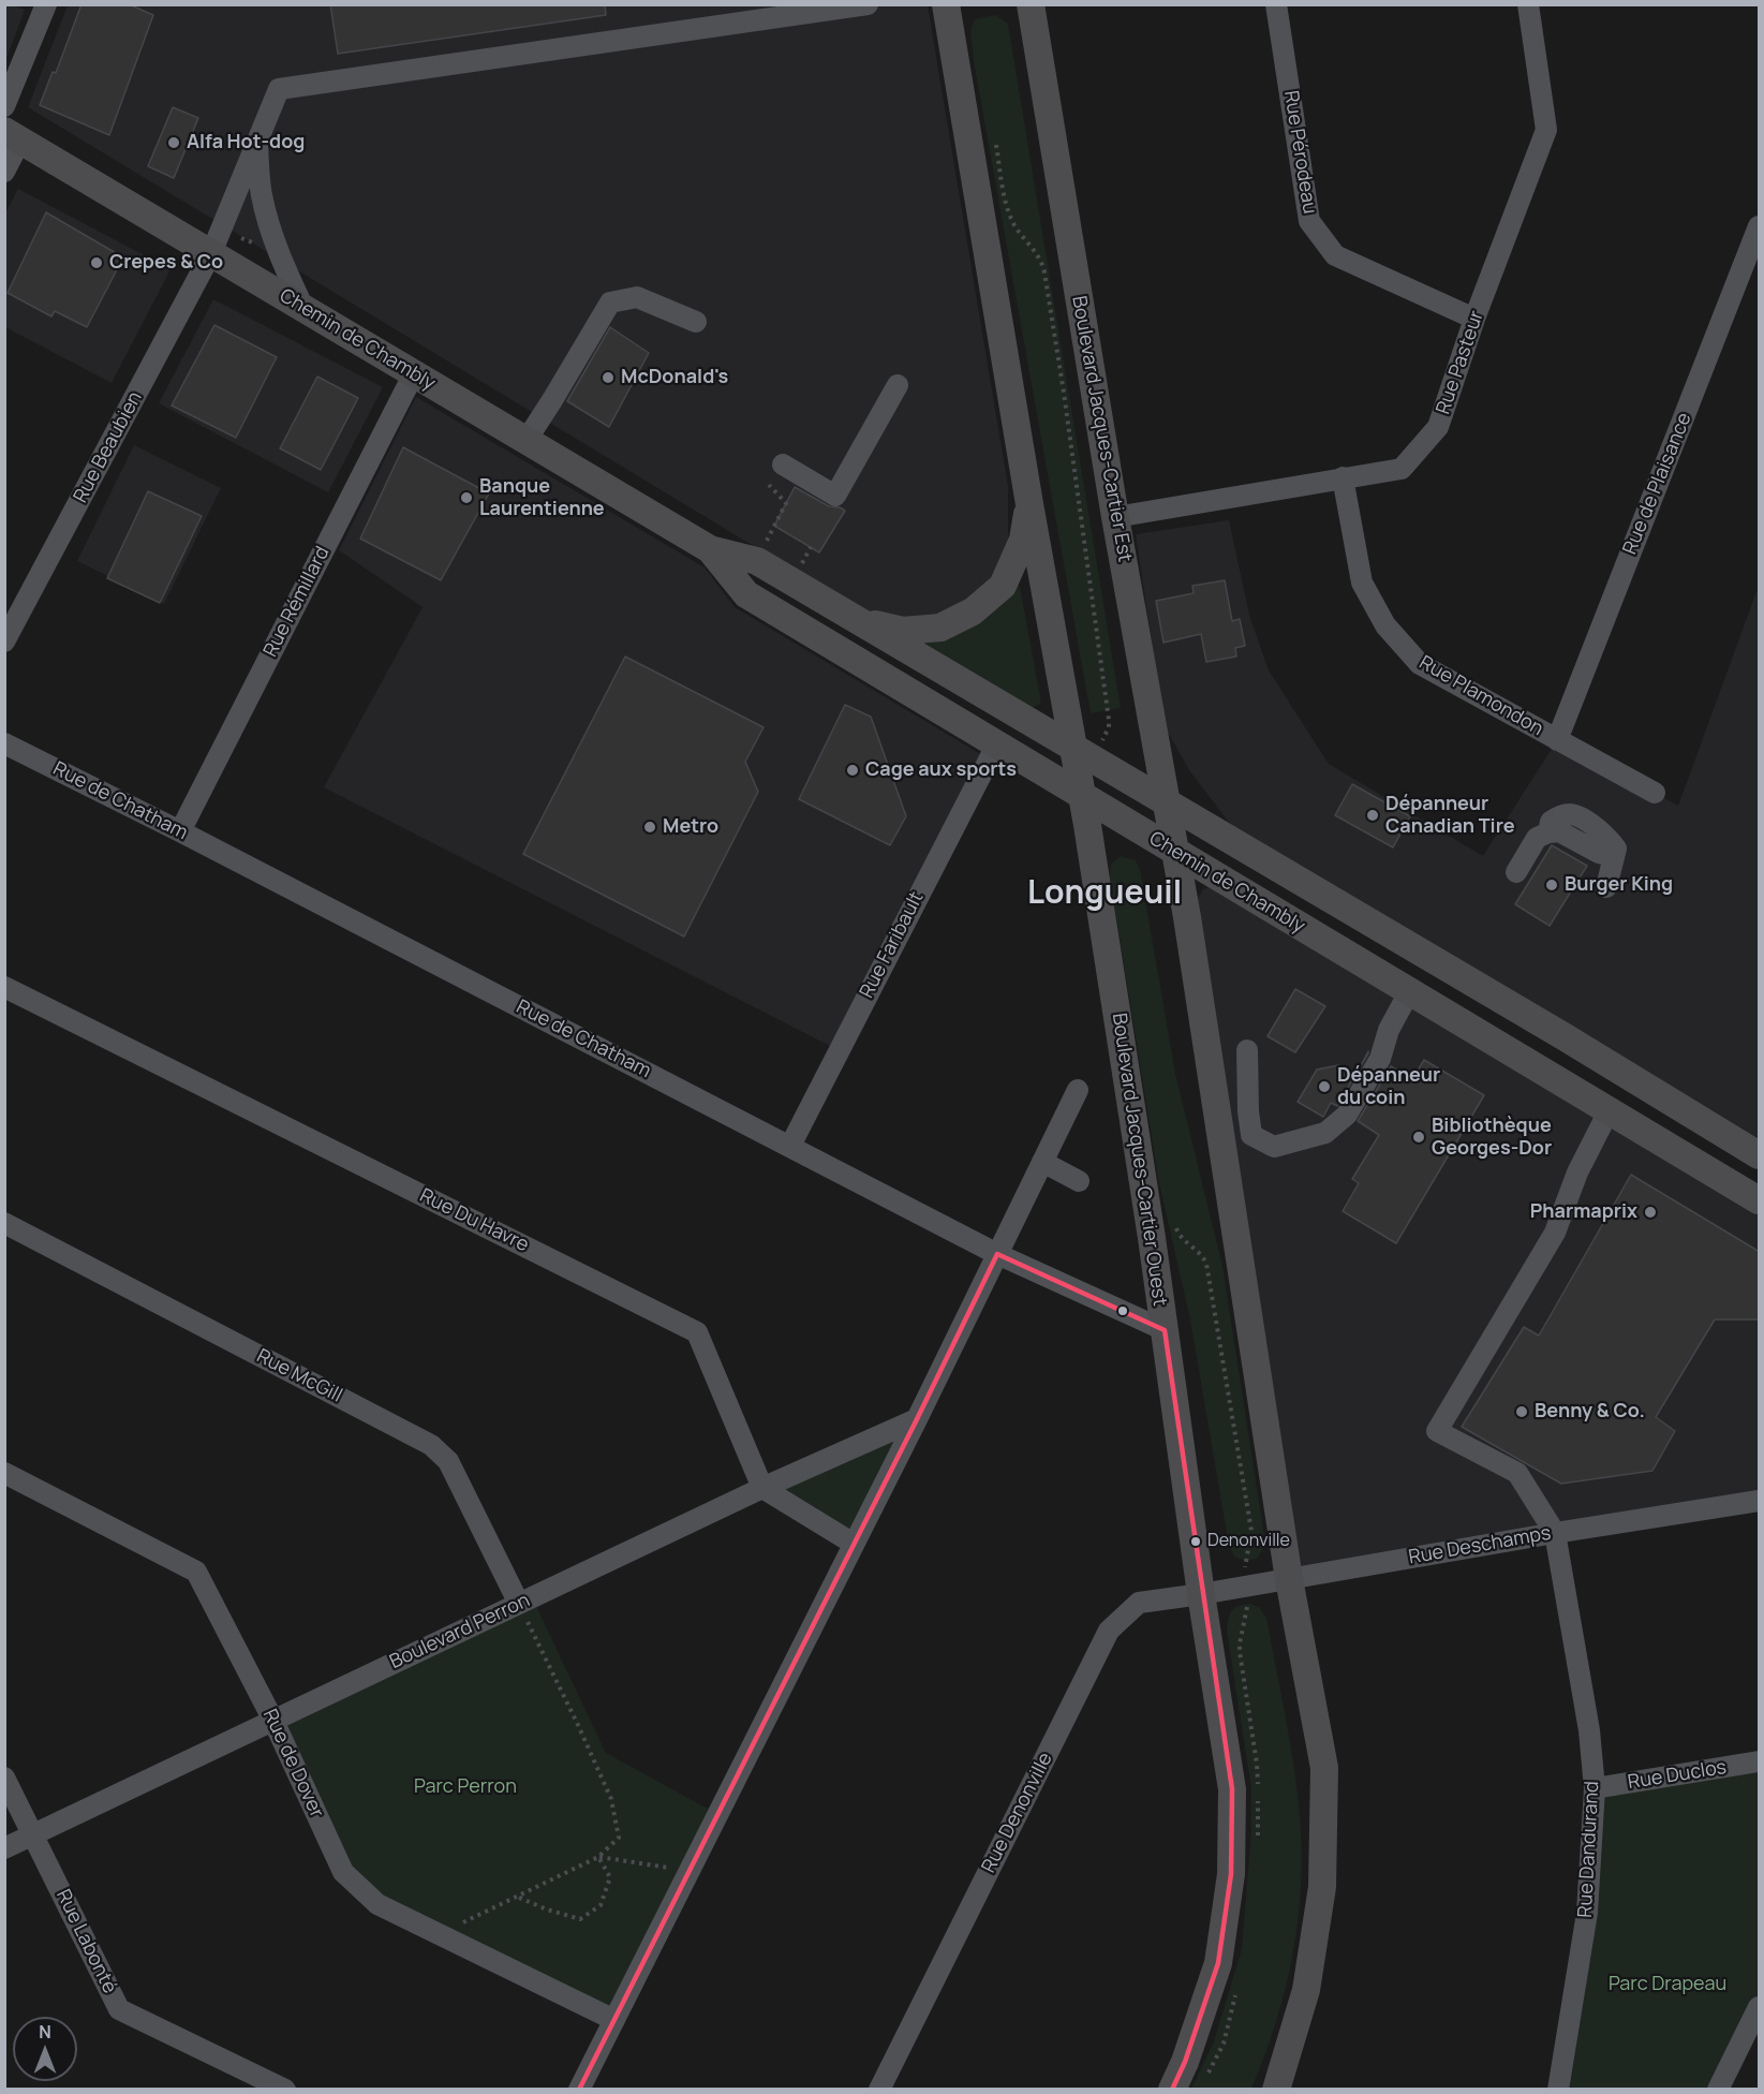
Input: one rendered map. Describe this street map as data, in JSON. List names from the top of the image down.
{
  "streets": {
    "main road": ["Chemin de Chambly", "Boulevard Jacques-Cartier Est", "Boulevard Jacques-Cartier Ouest"],
    "street": [
      "Rue Pérodeau",
      "Rue Pasteur",
      "Rue Beaubien",
      "Rue de Plaisance",
      "Rue Rémillard",
      "Rue Plamondon",
      "Rue de Chatham",
      "Rue Faribault",
      "Rue Du Havre",
      "Rue McGill",
      "Rue Deschamps",
      "Boulevard Perron",
      "Rue de Dover",
      "Rue Duclos",
      "Rue Denonville",
      "Rue Dandurand",
      "Rue Labonté"
    ]
  },
  "crossings": [
    ["Rue Pérodeau", "Rue Pasteur"],
    ["Chemin de Chambly", "Boulevard Jacques-Cartier Est"],
    ["Chemin de Chambly", "Rue Beaubien"],
    ["Chemin de Chambly", "Rue Rémillard"],
    ["Chemin de Chambly", "Rue Faribault"],
    ["Chemin de Chambly", "Boulevard Jacques-Cartier Ouest"],
    ["Rue Pasteur", "Boulevard Jacques-Cartier Est"],
    ["Rue Pasteur", "Rue Plamondon"],
    ["Rue de Plaisance", "Rue Plamondon"],
    ["Rue Rémillard", "Rue de Chatham"],
    ["Rue de Chatham", "Rue Faribault"],
    ["Rue de Chatham", "Boulevard Jacques-Cartier Ouest"],
    ["Boulevard Jacques-Cartier Ouest", "Rue Deschamps"],
    ["Boulevard Jacques-Cartier Ouest", "Rue Denonville"],
    ["Rue Du Havre", "Boulevard Perron"],
    ["Rue McGill", "Boulevard Perron"],
    ["Rue Deschamps", "Rue Denonville"],
    ["Rue Deschamps", "Rue Dandurand"],
    ["Boulevard Perron", "Rue de Dover"],
    ["Boulevard Perron", "Rue Labonté"],
    ["Rue Duclos", "Rue Dandurand"]
  ],
  "districts": ["Longueuil"],
  "parks": ["Parc Perron", "Parc Drapeau"],
  "places": [
    "Alfa Hot-dog",
    "Crepes & Co",
    "McDonald's",
    "Banque Laurentienne",
    "Cage aux sports",
    "Dépanneur Canadian Tire",
    "Metro",
    "Burger King",
    "Dépanneur du coin",
    "Bibliothèque Georges-Dor",
    "Pharmaprix",
    "Benny & Co.",
    "Denonville"
  ],
  "north": "top"
}
